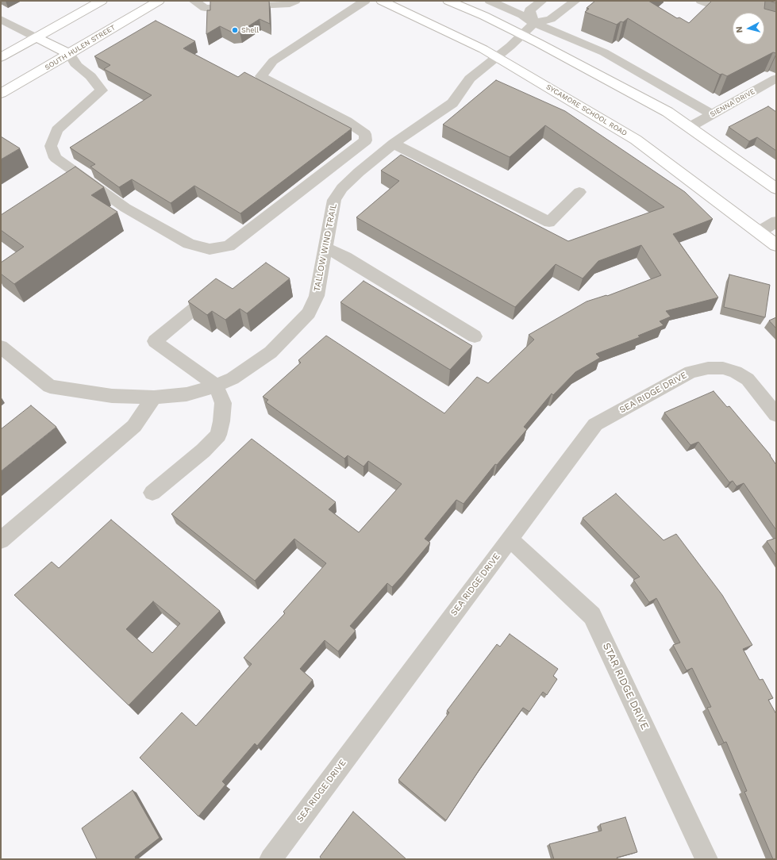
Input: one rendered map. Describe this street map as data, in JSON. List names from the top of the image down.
{
  "streets": {
    "main road": ["SOUTH HULEN STREET", "SYCAMORE SCHOOL ROAD"],
    "street": [
      "SIENNA DRIVE",
      "TALLOW WIND TRAIL",
      "SEA RIDGE DRIVE",
      "STAR RIDGE DRIVE"
    ]
  },
  "crossings": [
    ["SYCAMORE SCHOOL ROAD", "TALLOW WIND TRAIL"],
    ["SEA RIDGE DRIVE", "STAR RIDGE DRIVE"]
  ],
  "places": ["Shell"],
  "north": "left"
}
